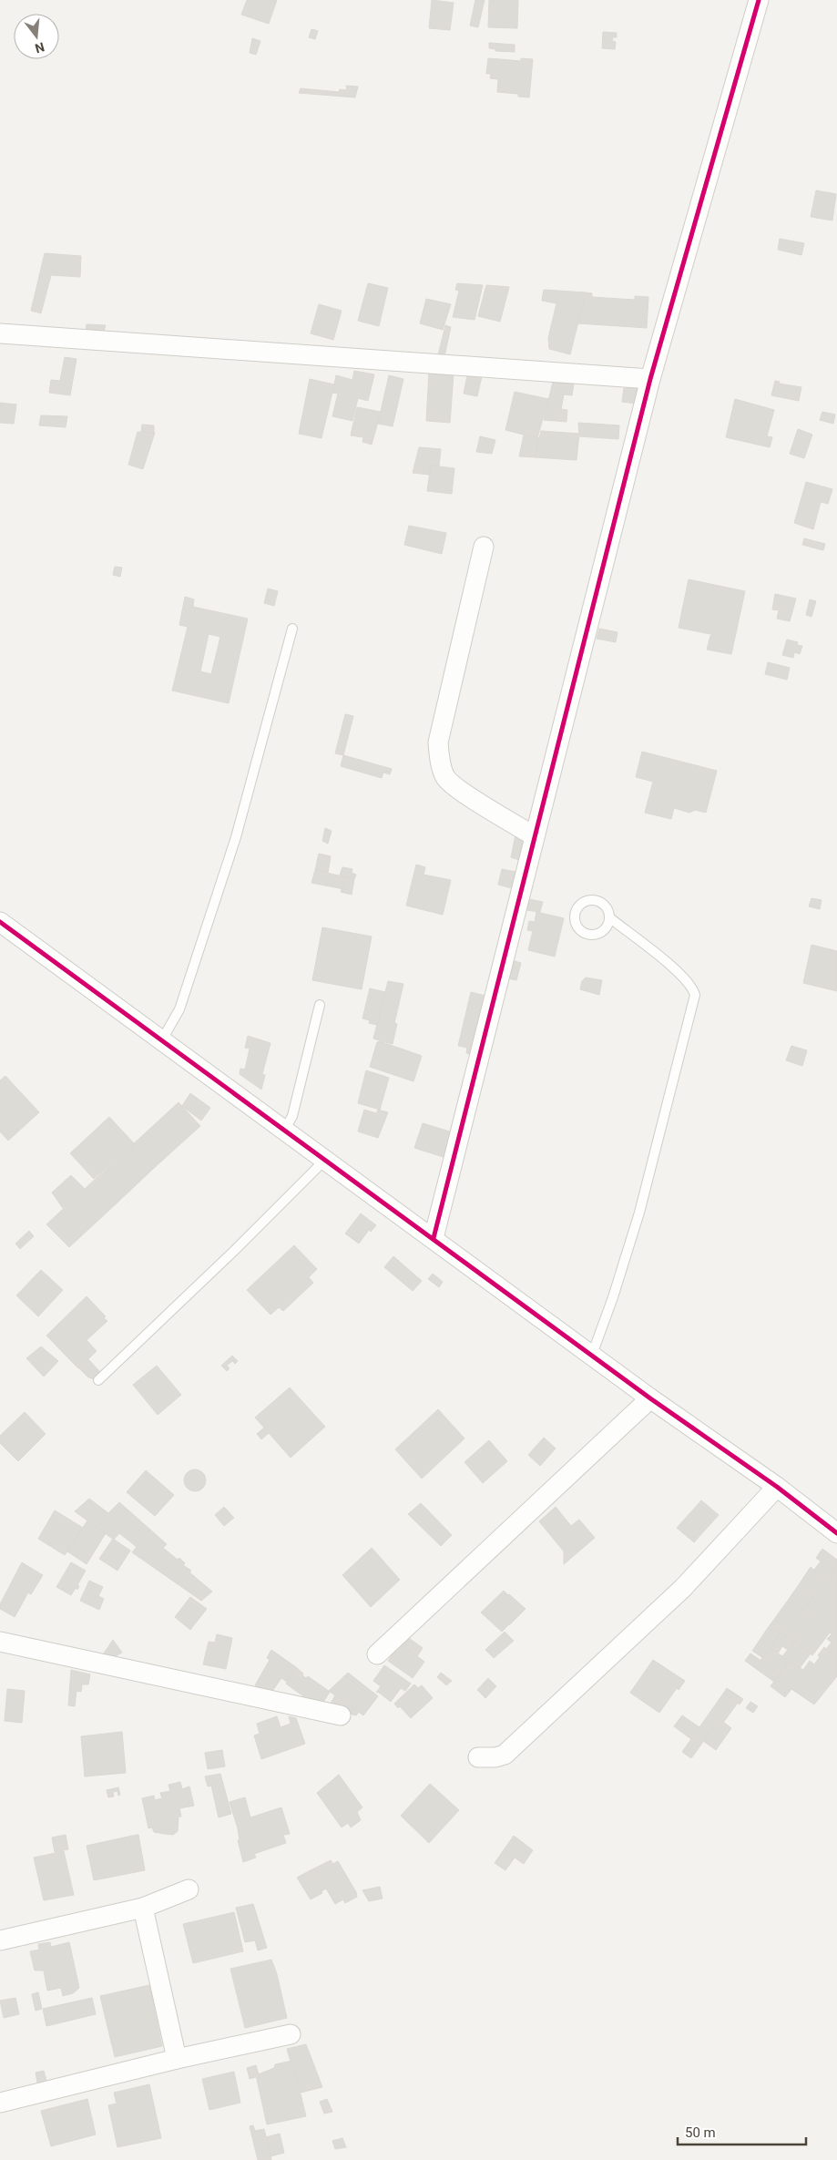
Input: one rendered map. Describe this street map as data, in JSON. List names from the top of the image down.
{
  "scale_bar": "50 m",
  "north": "bottom"
}
